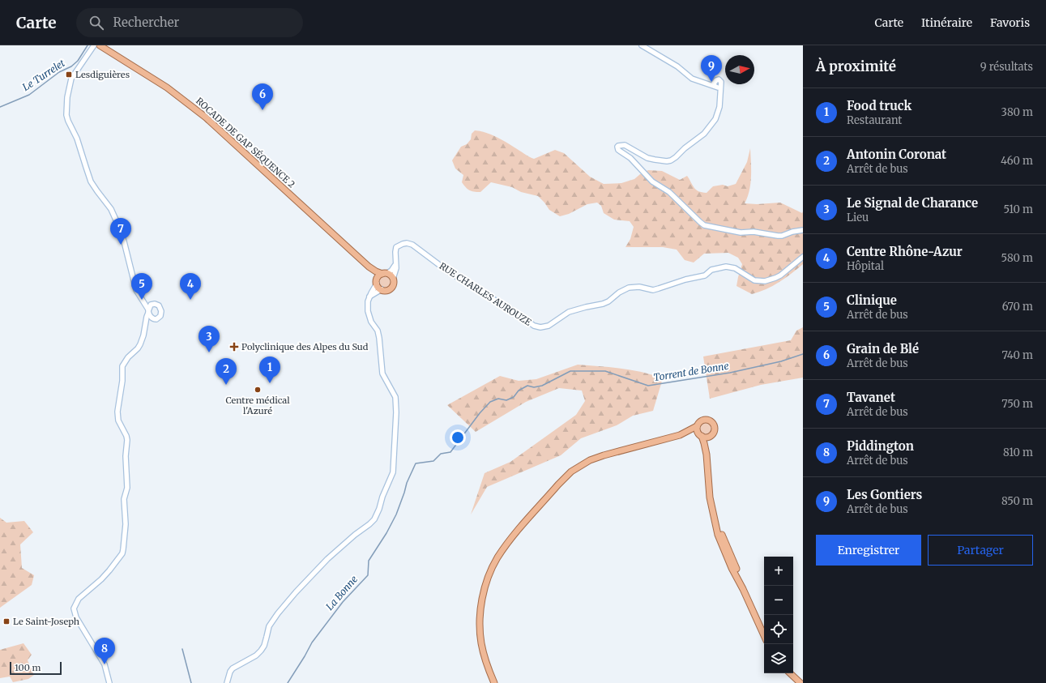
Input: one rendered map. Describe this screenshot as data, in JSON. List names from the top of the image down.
{
  "streets": {
    "main road": ["ROCADE DE GAP SÉQUENCE 2"],
    "street": ["RUE CHARLES AUROUZE"]
  },
  "crossings": [
    ["ROCADE DE GAP SÉQUENCE 2", "RUE CHARLES AUROUZE"]
  ],
  "water": ["Le Turrelet", "Torrent de Bonne", "La Bonne"],
  "places": {
    "transit": ["Lesdiguières", "Le Saint-Joseph"],
    "health": ["Polyclinique des Alpes du Sud"],
    "other": ["Centre médical l'Azuré"]
  },
  "scale_bar": "100 m",
  "north": "right",
  "page": {
    "header": "Carte",
    "search": "Rechercher",
    "nav": ["Carte", "Itinéraire", "Favoris"],
    "heading": ["À proximité", "9 résultats"],
    "pins": [
      "9",
      "6",
      "7",
      "4",
      "5",
      "3",
      "1",
      "2",
      "8"
    ],
    "list": [
      {
        "mark": "1",
        "name": "Food truck",
        "note": "Restaurant",
        "value": "380 m"
      },
      {
        "mark": "2",
        "name": "Antonin Coronat",
        "note": "Arrêt de bus",
        "value": "460 m"
      },
      {
        "mark": "3",
        "name": "Le Signal de Charance",
        "note": "Lieu",
        "value": "510 m"
      },
      {
        "mark": "4",
        "name": "Centre Rhône-Azur",
        "note": "Hôpital",
        "value": "580 m"
      },
      {
        "mark": "5",
        "name": "Clinique",
        "note": "Arrêt de bus",
        "value": "670 m"
      },
      {
        "mark": "6",
        "name": "Grain de Blé",
        "note": "Arrêt de bus",
        "value": "740 m"
      },
      {
        "mark": "7",
        "name": "Tavanet",
        "note": "Arrêt de bus",
        "value": "750 m"
      },
      {
        "mark": "8",
        "name": "Piddington",
        "note": "Arrêt de bus",
        "value": "810 m"
      },
      {
        "mark": "9",
        "name": "Les Gontiers",
        "note": "Arrêt de bus",
        "value": "850 m"
      }
    ],
    "buttons": ["Enregistrer", "Partager"],
    "map_buttons": ["+", "−"],
    "scale": "100 m"
  }
}
